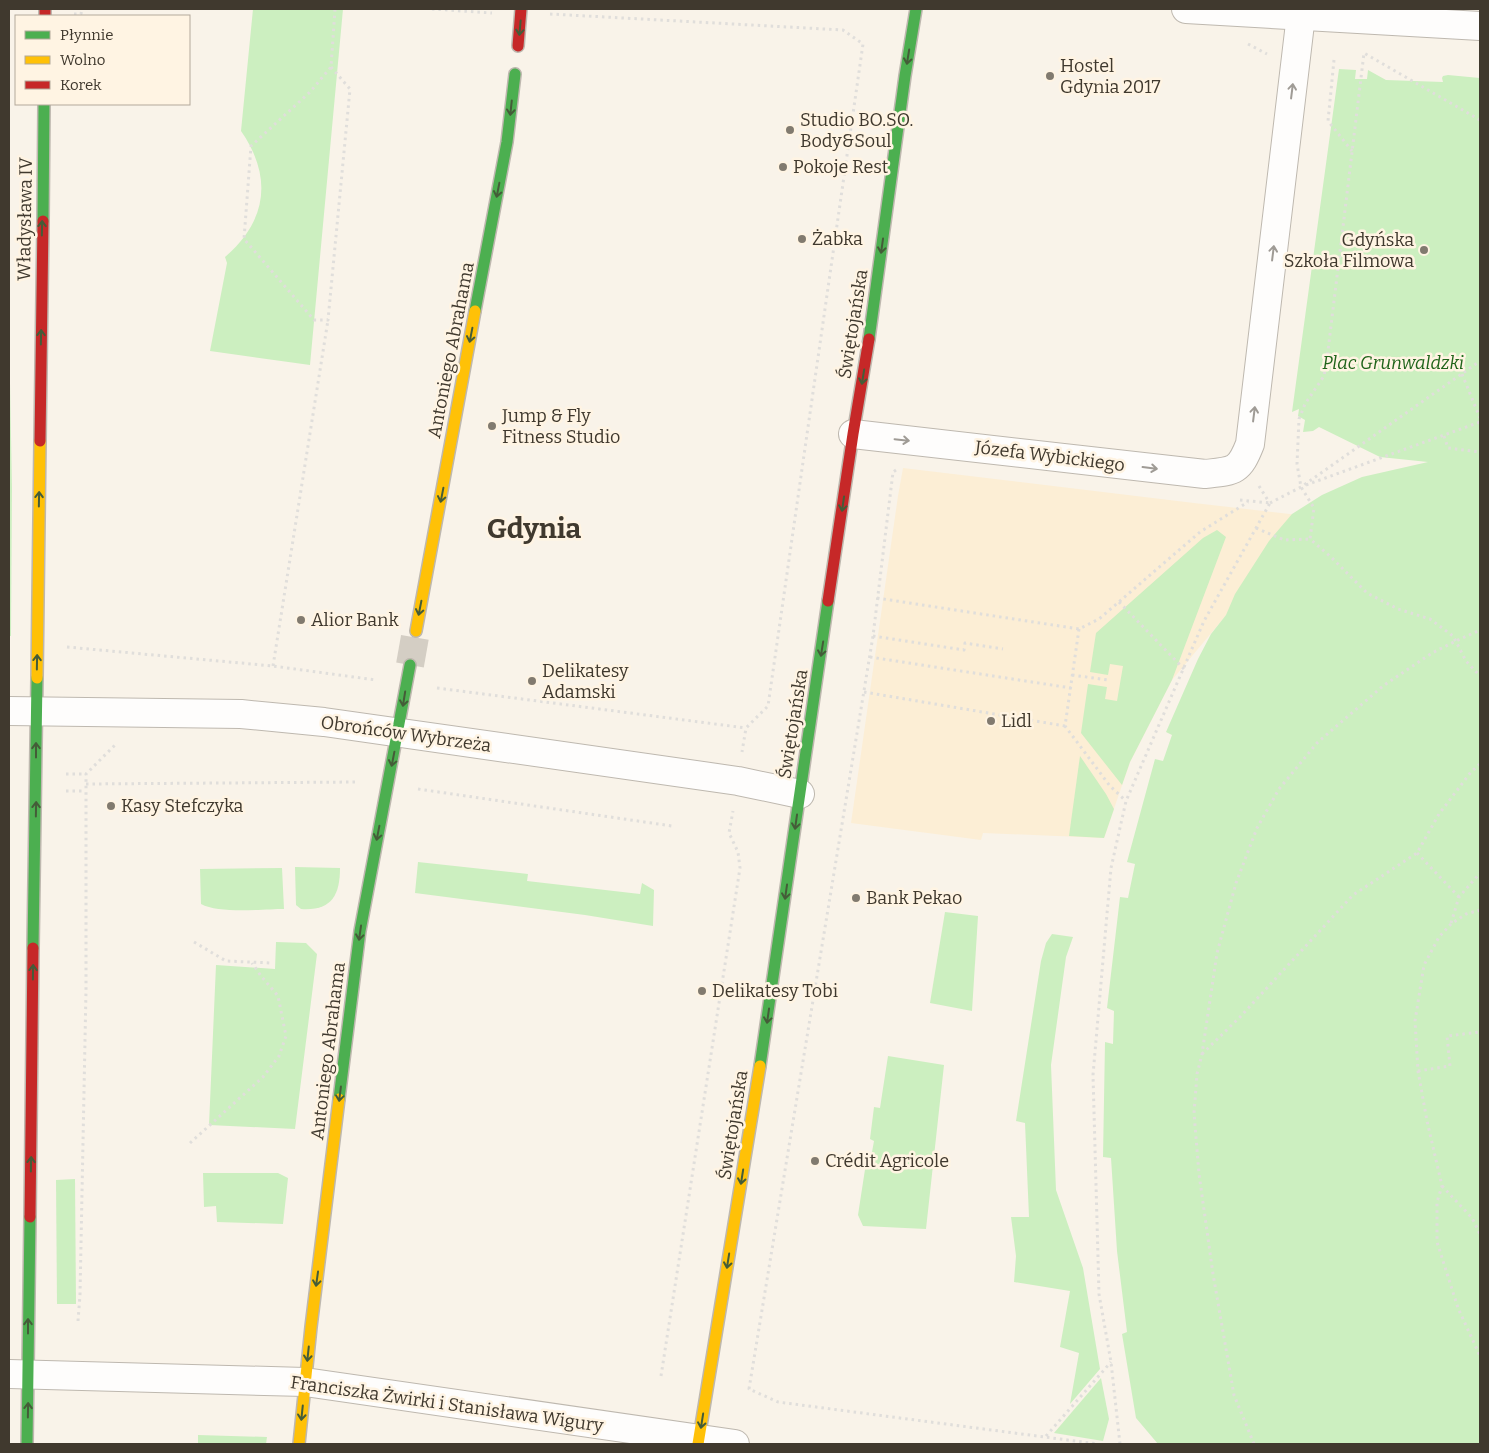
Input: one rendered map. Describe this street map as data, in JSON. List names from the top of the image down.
{
  "streets": {
    "street": [
      "Władysława IV",
      "Świętojańska",
      "Antoniego Abrahama",
      "Józefa Wybickiego",
      "Obrońców Wybrzeża",
      "Franciszka Żwirki i Stanisława Wigury"
    ]
  },
  "crossings": [
    ["Władysława IV", "Obrońców Wybrzeża"],
    ["Władysława IV", "Franciszka Żwirki i Stanisława Wigury"],
    ["Świętojańska", "Józefa Wybickiego"],
    ["Świętojańska", "Obrońców Wybrzeża"],
    ["Świętojańska", "Franciszka Żwirki i Stanisława Wigury"],
    ["Antoniego Abrahama", "Obrońców Wybrzeża"],
    ["Antoniego Abrahama", "Franciszka Żwirki i Stanisława Wigury"]
  ],
  "one_way": ["Władysława IV", "Świętojańska", "Antoniego Abrahama"],
  "districts": ["Gdynia"],
  "parks": ["Plac Grunwaldzki"],
  "places": [
    "Hostel Gdynia 2017",
    "Studio BO.SO. Body&Soul",
    "Pokoje Rest",
    "Żabka",
    "Gdyńska Szkoła Filmowa",
    "Jump & Fly Fitness Studio",
    "Alior Bank",
    "Delikatesy Adamski",
    "Lidl",
    "Kasy Stefczyka",
    "Bank Pekao",
    "Delikatesy Tobi",
    "Crédit Agricole"
  ],
  "legend": ["Płynnie", "Wolno", "Korek"]
}
